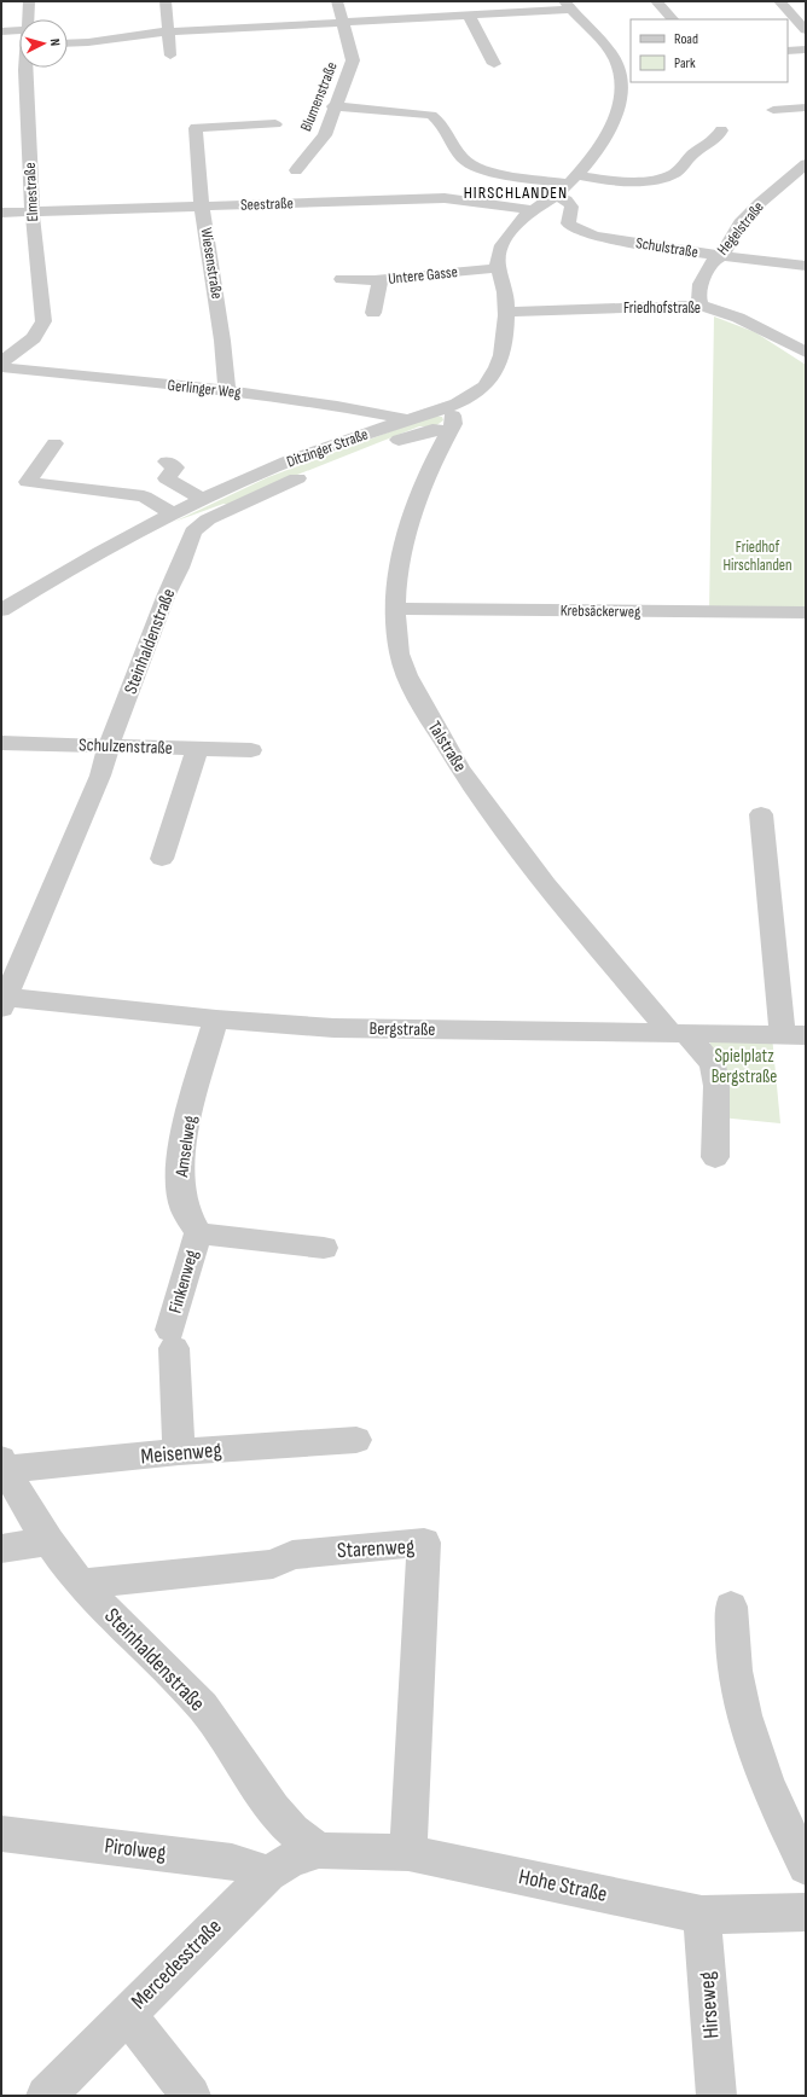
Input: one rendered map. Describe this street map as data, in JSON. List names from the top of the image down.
{
  "streets": {
    "street": [
      "Blumenstraße",
      "Elmestraße",
      "Seestraße",
      "Hegelstraße",
      "Schulstraße",
      "Wiesenstraße",
      "Untere Gasse",
      "Friedhofstraße",
      "Gerlinger Weg",
      "Ditzinger Straße",
      "Krebsäckerweg",
      "Steinhaldenstraße",
      "Schulzenstraße",
      "Talstraße",
      "Bergstraße",
      "Amselweg",
      "Finkenweg",
      "Meisenweg",
      "Starenweg",
      "Pirolweg",
      "Hohe Straße",
      "Mercedesstraße",
      "Hirseweg"
    ]
  },
  "crossings": [
    ["Elmestraße", "Seestraße"],
    ["Seestraße", "Wiesenstraße"],
    ["Seestraße", "Ditzinger Straße"],
    ["Hegelstraße", "Schulstraße"],
    ["Hegelstraße", "Friedhofstraße"],
    ["Schulstraße", "Ditzinger Straße"],
    ["Wiesenstraße", "Gerlinger Weg"],
    ["Untere Gasse", "Ditzinger Straße"],
    ["Friedhofstraße", "Ditzinger Straße"],
    ["Gerlinger Weg", "Ditzinger Straße"],
    ["Ditzinger Straße", "Talstraße"],
    ["Krebsäckerweg", "Talstraße"],
    ["Steinhaldenstraße", "Schulzenstraße"],
    ["Steinhaldenstraße", "Bergstraße"],
    ["Steinhaldenstraße", "Meisenweg"],
    ["Steinhaldenstraße", "Starenweg"],
    ["Steinhaldenstraße", "Hohe Straße"],
    ["Steinhaldenstraße", "Mercedesstraße"],
    ["Talstraße", "Bergstraße"],
    ["Bergstraße", "Amselweg"],
    ["Amselweg", "Finkenweg"],
    ["Finkenweg", "Meisenweg"],
    ["Starenweg", "Hohe Straße"],
    ["Pirolweg", "Mercedesstraße"],
    ["Hohe Straße", "Mercedesstraße"],
    ["Hohe Straße", "Hirseweg"]
  ],
  "districts": ["HIRSCHLANDEN"],
  "parks": ["Friedhof Hirschlanden", "Spielplatz Bergstraße"],
  "legend": ["Road", "Park"],
  "north": "right"
}
